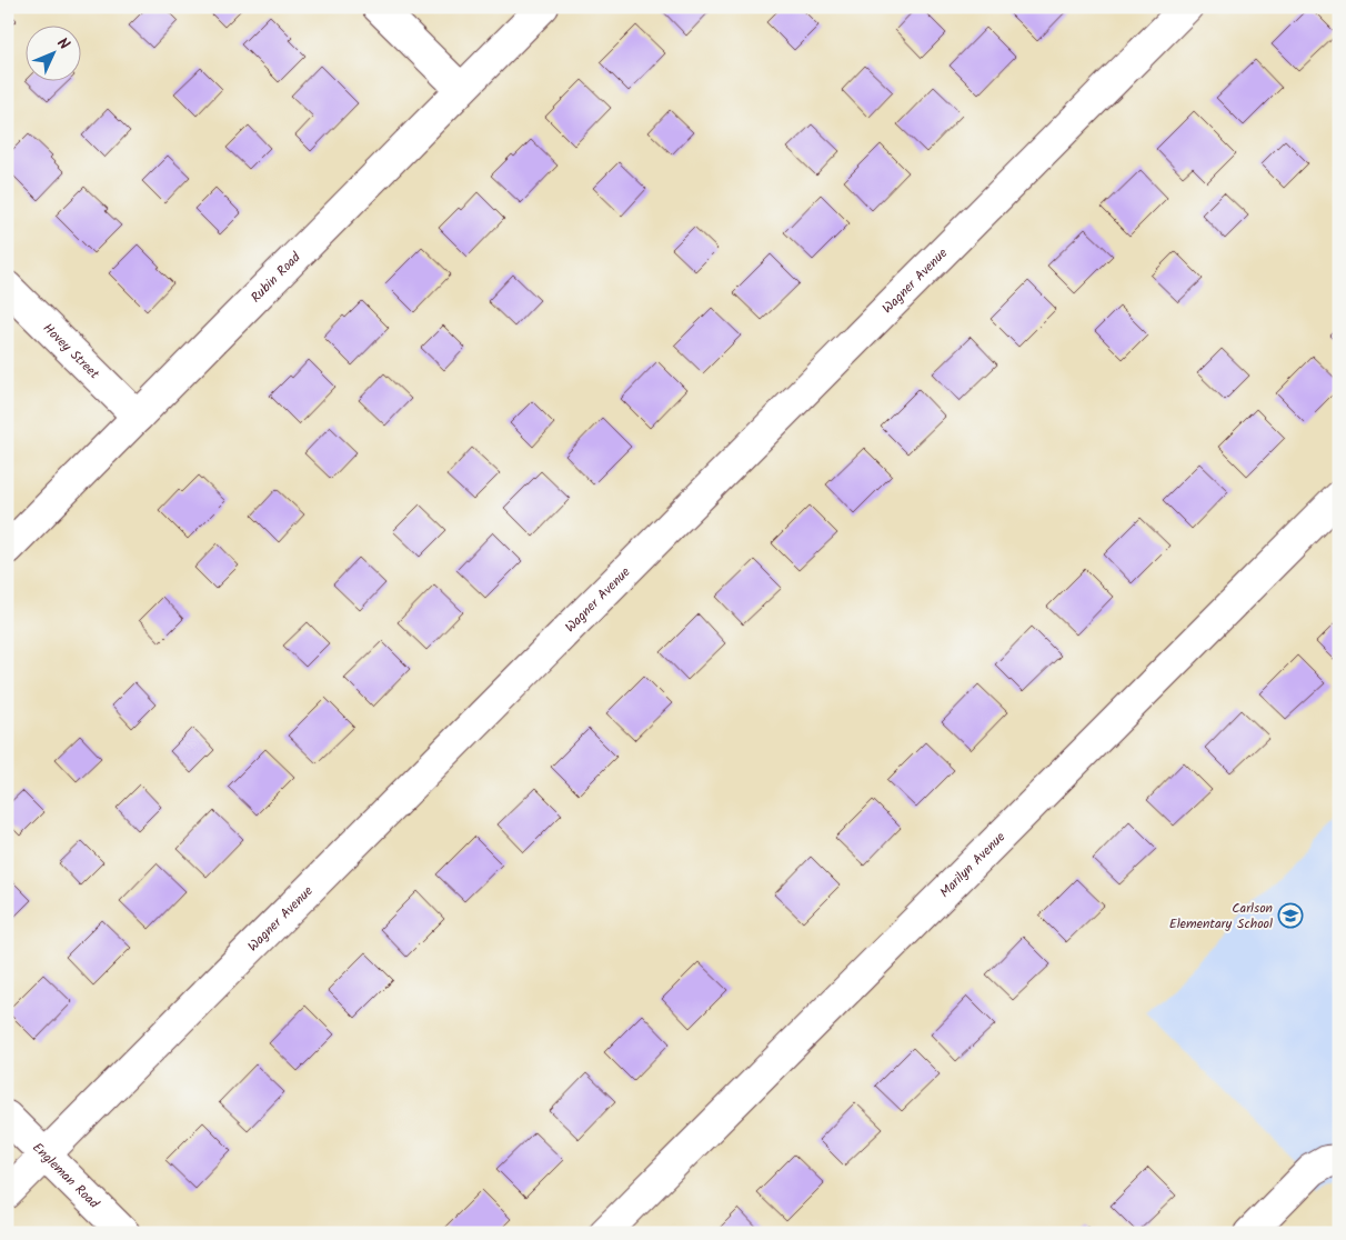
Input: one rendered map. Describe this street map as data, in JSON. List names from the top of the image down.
{
  "streets": {
    "street": [
      "Rubin Road",
      "Wagner Avenue",
      "Hovey Street",
      "Marilyn Avenue",
      "Engleman Road"
    ]
  },
  "crossings": [
    ["Rubin Road", "Hovey Street"],
    ["Wagner Avenue", "Engleman Road"]
  ],
  "places": {
    "school or university": ["Carlson Elementary School"]
  },
  "north": "top right"
}
